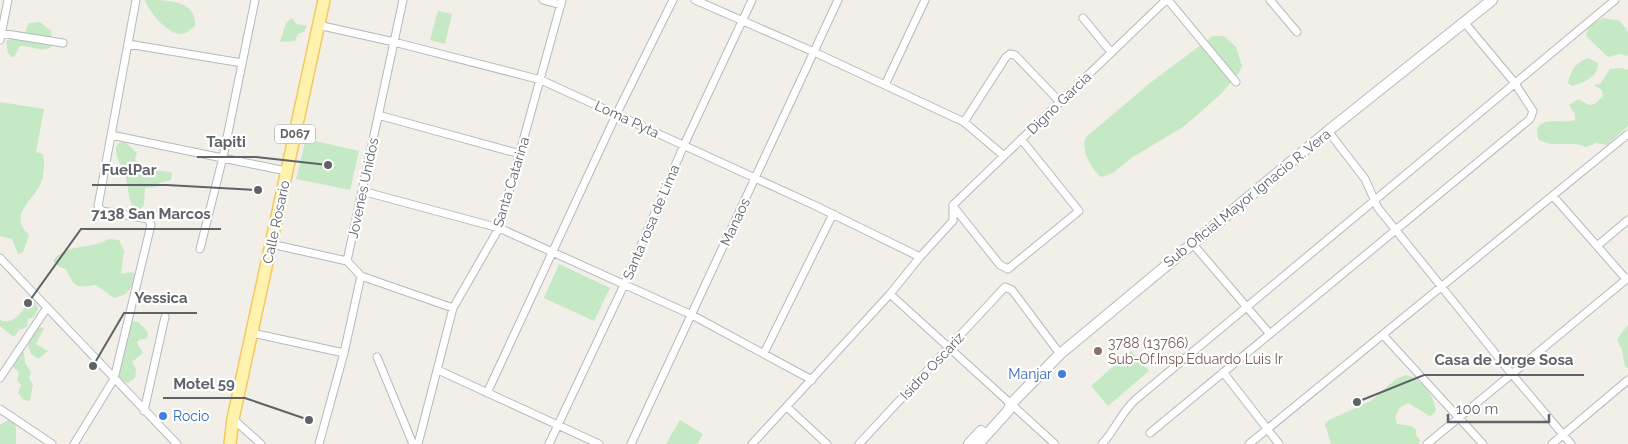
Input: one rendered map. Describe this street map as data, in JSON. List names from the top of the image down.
{
  "streets": {
    "main road": ["D067", "Calle Rosario"],
    "street": [
      "Digno Garcia",
      "Loma Pyta",
      "Santa Catarina",
      "Jovenes Unidos",
      "Sub Oficial Mayor Ignacio R. Vera",
      "Santa rosa de Lima",
      "Manaos",
      "Isidro Oscariz"
    ]
  },
  "crossings": [
    ["Loma Pyta", "Santa Catarina"],
    ["Loma Pyta", "Jovenes Unidos"],
    ["Loma Pyta", "Calle Rosario"],
    ["Loma Pyta", "Santa rosa de Lima"],
    ["Loma Pyta", "Manaos"],
    ["Sub Oficial Mayor Ignacio R. Vera", "Isidro Oscariz"]
  ],
  "places": [
    "Tapiti",
    "FuelPar",
    "7138 San Marcos",
    "3788 (13766) Sub-Of.Insp.Eduardo Luis Ir",
    "Yessica",
    "Manjar",
    "Casa de Jorge Sosa",
    "Rocio",
    "Motel 59"
  ],
  "scale_bar": "100 m"
}
